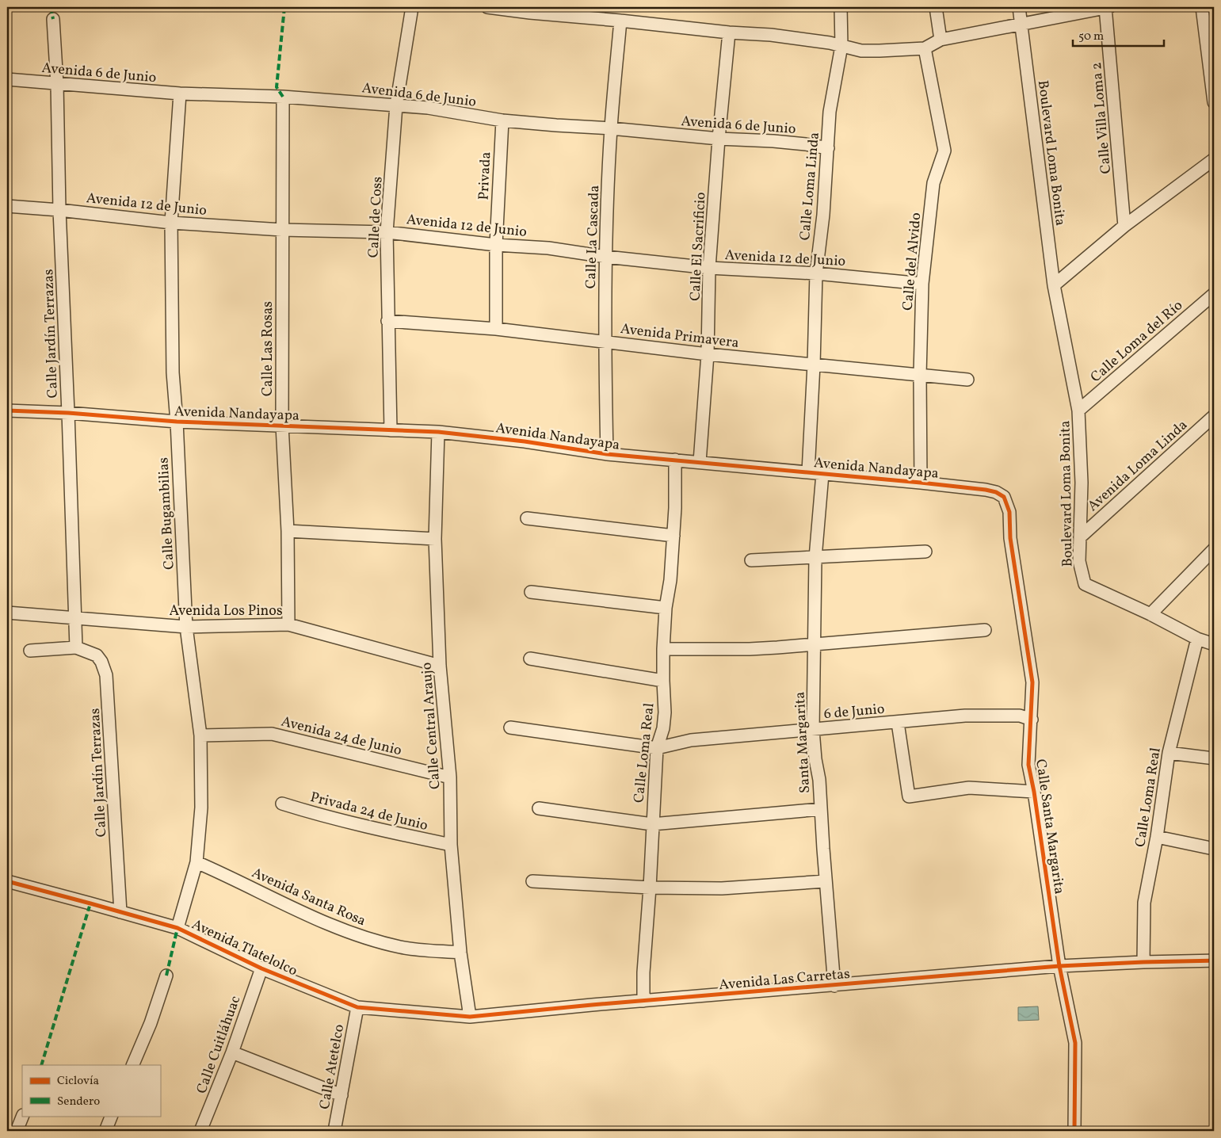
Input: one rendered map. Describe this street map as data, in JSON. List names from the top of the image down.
{
  "streets": {
    "street": [
      "Avenida 6 de Junio",
      "Calle Villa Loma 2",
      "Boulevard Loma Bonita",
      "Privada",
      "Calle Loma Linda",
      "Avenida 12 de Junio",
      "Calle de Coss",
      "Calle La Cascada",
      "Calle El Sacrificio",
      "Calle del Alvido",
      "Calle Jardín Terrazas",
      "Avenida Primavera",
      "Calle Loma del Río",
      "Calle Las Rosas",
      "Avenida Nandayapa",
      "Avenida Loma Linda",
      "Calle Bugambilias",
      "Avenida Los Pinos",
      "6 de Junio",
      "Calle Central Araujo",
      "Avenida 24 de Junio",
      "Santa Margarita",
      "Calle Loma Real",
      "Privada 24 de Junio",
      "Calle Santa Margarita",
      "Avenida Santa Rosa",
      "Avenida Tlatelolco",
      "Avenida Las Carretas",
      "Calle Cuitláhuac",
      "Calle Atetelco"
    ]
  },
  "crossings": [
    ["Avenida 6 de Junio", "Privada"],
    ["Avenida 6 de Junio", "Calle Loma Linda"],
    ["Avenida 6 de Junio", "Calle de Coss"],
    ["Avenida 6 de Junio", "Calle La Cascada"],
    ["Avenida 6 de Junio", "Calle El Sacrificio"],
    ["Avenida 6 de Junio", "Calle Jardín Terrazas"],
    ["Avenida 6 de Junio", "Calle Las Rosas"],
    ["Avenida 6 de Junio", "Calle Bugambilias"],
    ["Boulevard Loma Bonita", "Calle Loma del Río"],
    ["Boulevard Loma Bonita", "Avenida Loma Linda"],
    ["Boulevard Loma Bonita", "Calle Loma Real"],
    ["Privada", "Avenida 12 de Junio"],
    ["Privada", "Avenida Primavera"],
    ["Calle Loma Linda", "Avenida 12 de Junio"],
    ["Calle Loma Linda", "Avenida Primavera"],
    ["Calle Loma Linda", "Avenida Nandayapa"],
    ["Avenida 12 de Junio", "Calle de Coss"],
    ["Avenida 12 de Junio", "Calle La Cascada"],
    ["Avenida 12 de Junio", "Calle El Sacrificio"],
    ["Avenida 12 de Junio", "Calle del Alvido"],
    ["Avenida 12 de Junio", "Calle Jardín Terrazas"],
    ["Avenida 12 de Junio", "Calle Las Rosas"],
    ["Avenida 12 de Junio", "Calle Bugambilias"],
    ["Calle de Coss", "Avenida Primavera"],
    ["Calle de Coss", "Avenida Nandayapa"],
    ["Calle La Cascada", "Avenida Primavera"],
    ["Calle La Cascada", "Avenida Nandayapa"],
    ["Calle El Sacrificio", "Avenida Primavera"],
    ["Calle El Sacrificio", "Avenida Nandayapa"],
    ["Calle del Alvido", "Avenida Primavera"],
    ["Calle del Alvido", "Avenida Nandayapa"],
    ["Calle Jardín Terrazas", "Avenida Nandayapa"],
    ["Calle Jardín Terrazas", "Avenida Los Pinos"],
    ["Calle Jardín Terrazas", "Avenida Tlatelolco"],
    ["Calle Las Rosas", "Avenida Nandayapa"],
    ["Calle Las Rosas", "Avenida Los Pinos"],
    ["Avenida Nandayapa", "Calle Bugambilias"],
    ["Avenida Nandayapa", "Calle Central Araujo"],
    ["Avenida Nandayapa", "Santa Margarita"],
    ["Avenida Nandayapa", "Calle Loma Real"],
    ["Avenida Nandayapa", "Calle Santa Margarita"],
    ["Calle Bugambilias", "Avenida Los Pinos"],
    ["Calle Bugambilias", "Avenida 24 de Junio"],
    ["Calle Bugambilias", "Avenida Santa Rosa"],
    ["Calle Bugambilias", "Avenida Tlatelolco"],
    ["Avenida Los Pinos", "Calle Central Araujo"],
    ["6 de Junio", "Santa Margarita"],
    ["6 de Junio", "Calle Loma Real"],
    ["6 de Junio", "Calle Santa Margarita"],
    ["Calle Central Araujo", "Avenida 24 de Junio"],
    ["Calle Central Araujo", "Privada 24 de Junio"],
    ["Calle Central Araujo", "Avenida Santa Rosa"],
    ["Calle Central Araujo", "Avenida Las Carretas"],
    ["Santa Margarita", "Avenida Las Carretas"],
    ["Calle Loma Real", "Avenida Las Carretas"],
    ["Calle Santa Margarita", "Avenida Las Carretas"],
    ["Avenida Tlatelolco", "Avenida Las Carretas"],
    ["Avenida Tlatelolco", "Calle Cuitláhuac"],
    ["Avenida Tlatelolco", "Calle Atetelco"],
    ["Avenida Las Carretas", "Calle Atetelco"]
  ],
  "legend": ["Ciclovía", "Sendero"],
  "scale_bar": "50 m"
}
